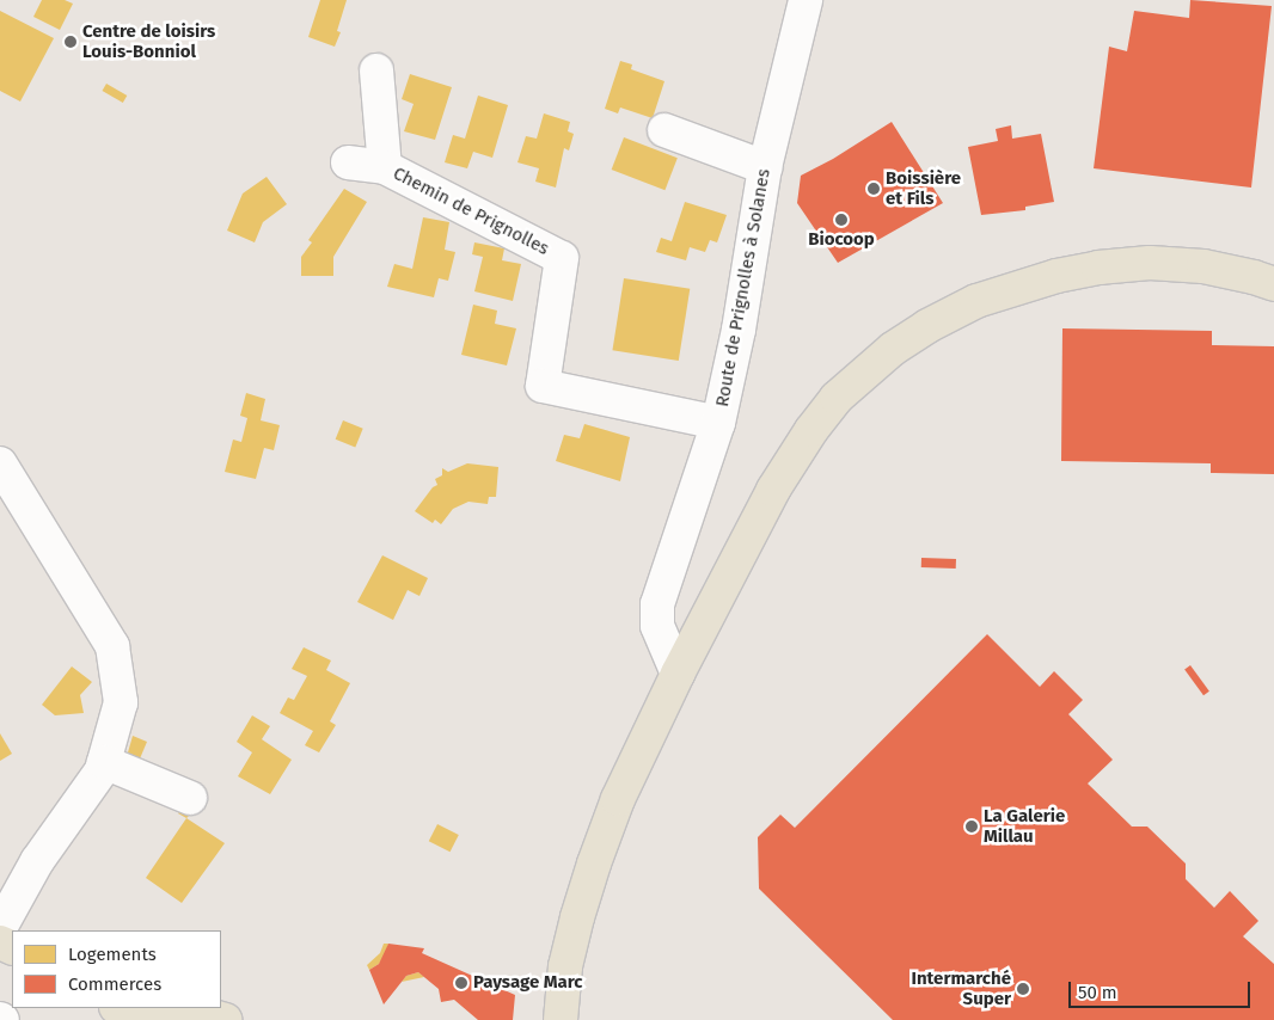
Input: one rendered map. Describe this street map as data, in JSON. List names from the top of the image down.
{
  "streets": {
    "street": ["Chemin de Prignolles", "Route de Prignolles à Solanes"]
  },
  "crossings": [
    ["Chemin de Prignolles", "Route de Prignolles à Solanes"]
  ],
  "places": [
    "Centre de loisirs Louis-Bonniol",
    "Boissière et Fils",
    "Biocoop",
    "La Galerie Millau",
    "Paysage Marc",
    "Intermarché Super"
  ],
  "legend": ["Logements", "Commerces"],
  "scale_bar": "50 m"
}
